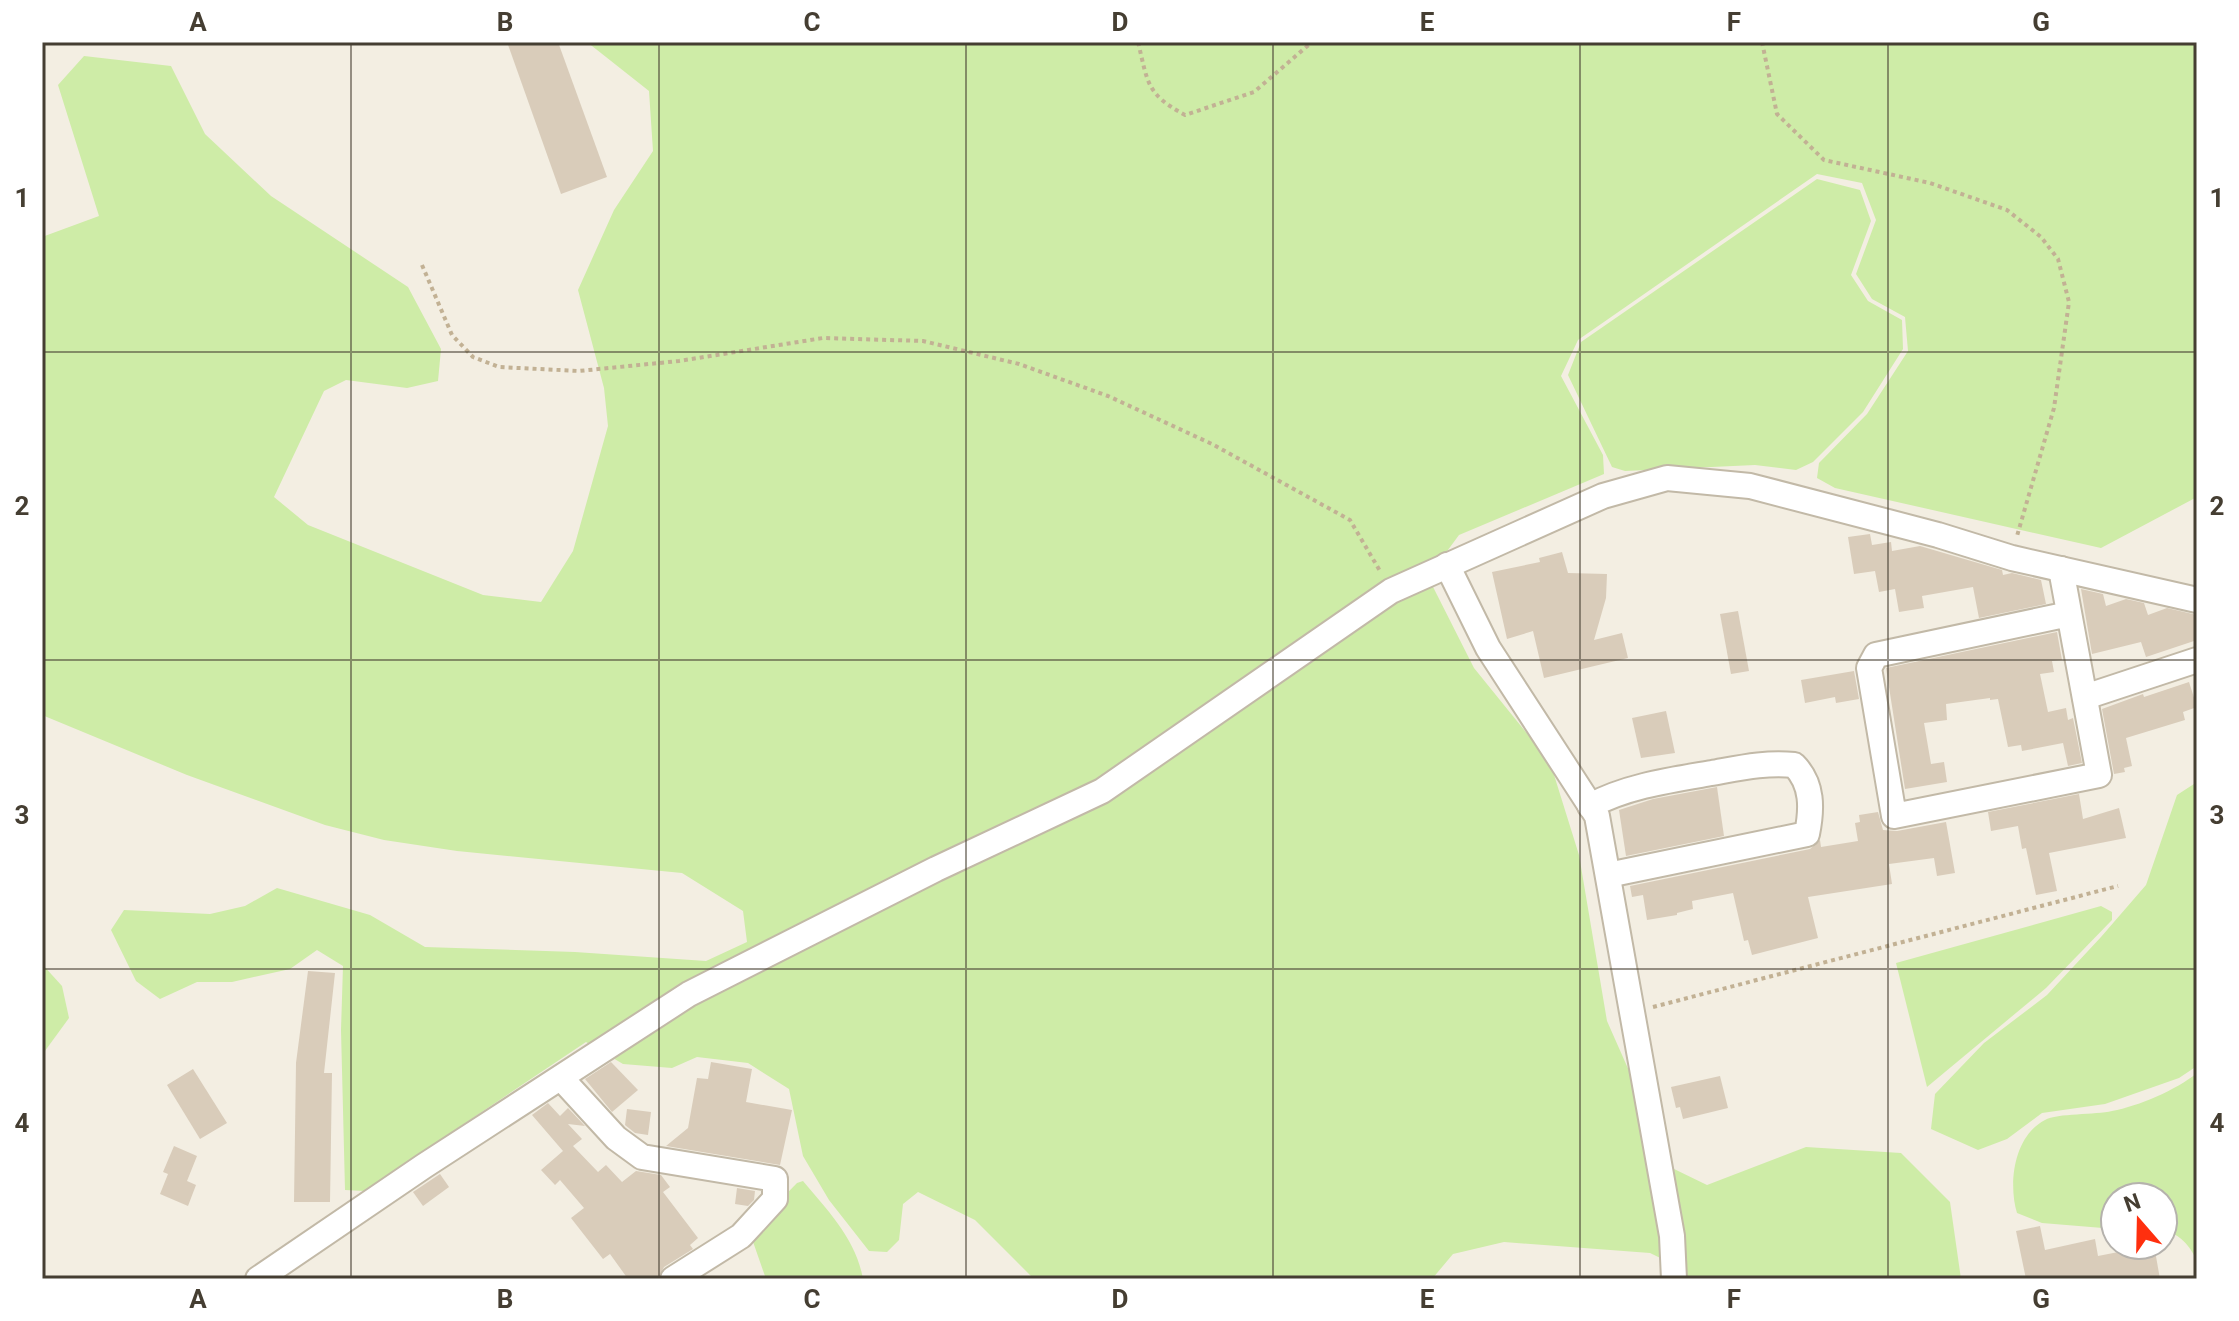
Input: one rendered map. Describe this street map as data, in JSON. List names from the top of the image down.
{
  "north": "top",
  "grid": {
    "columns": [
      "A",
      "B",
      "C",
      "D",
      "E",
      "F",
      "G"
    ],
    "rows": [
      "1",
      "2",
      "3",
      "4"
    ]
  }
}
